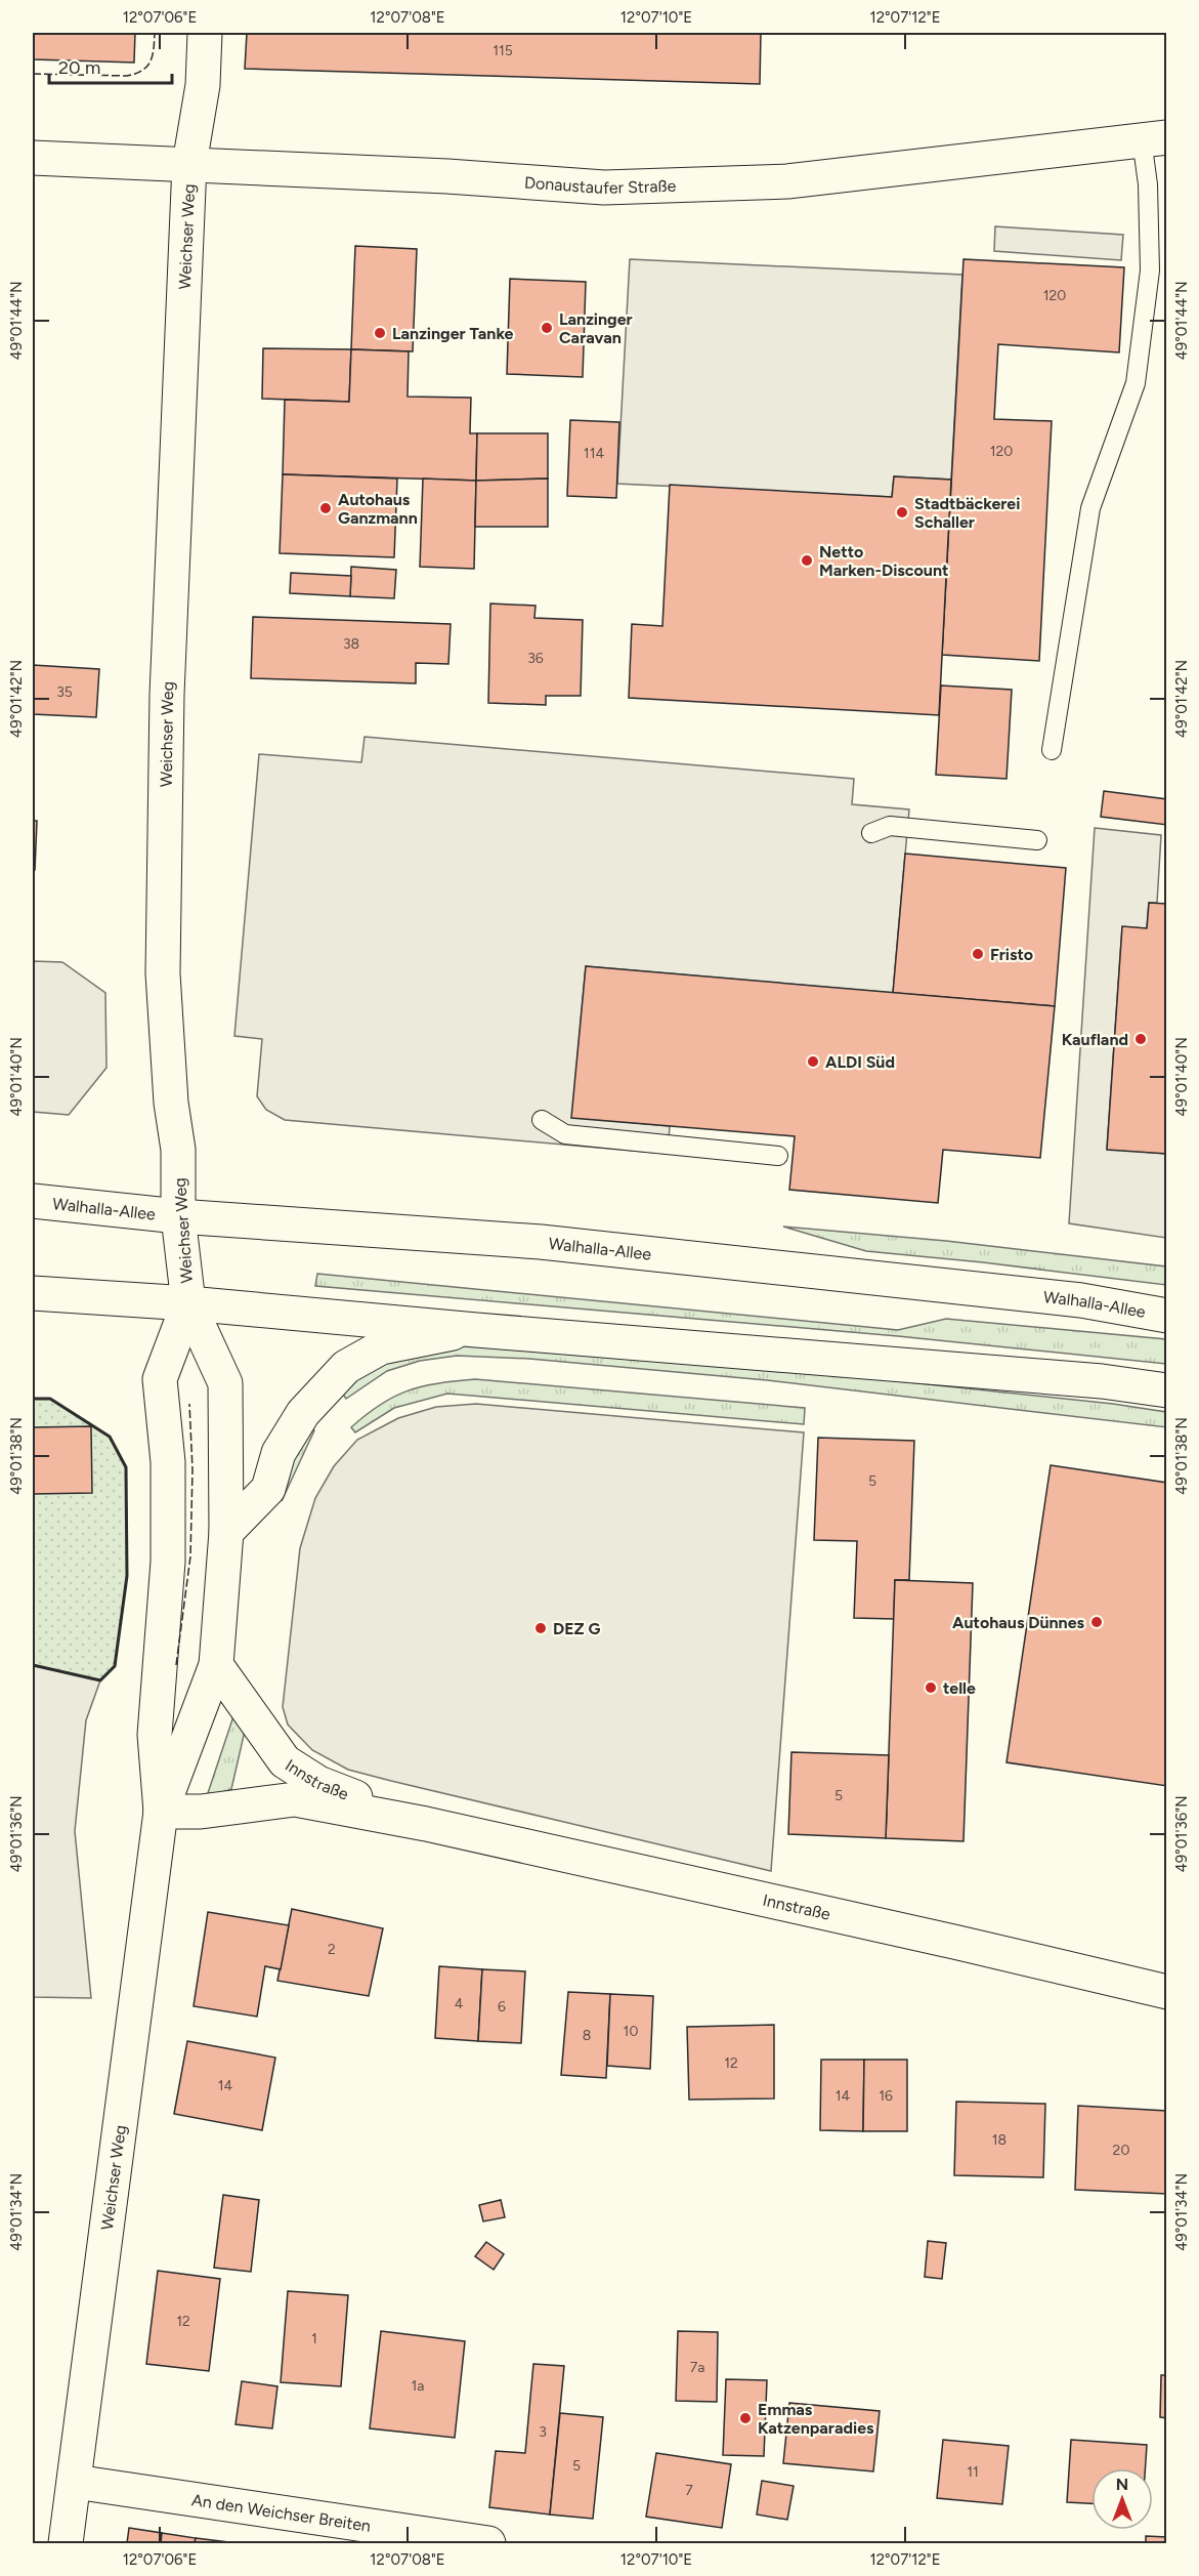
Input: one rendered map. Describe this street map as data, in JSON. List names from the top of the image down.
{
  "streets": {
    "street": [
      "Donaustaufer Straße",
      "Weichser Weg",
      "Walhalla-Allee",
      "Innstraße",
      "An den Weichser Breiten"
    ]
  },
  "crossings": [
    ["Donaustaufer Straße", "Weichser Weg"],
    ["Weichser Weg", "Walhalla-Allee"],
    ["Weichser Weg", "Innstraße"],
    ["Weichser Weg", "An den Weichser Breiten"]
  ],
  "places": [
    "Lanzinger Caravan",
    "Lanzinger Tanke",
    "Autohaus Ganzmann",
    "Stadtbäckerei Schaller",
    "Netto Marken-Discount",
    "Fristo",
    "Kaufland",
    "ALDI Süd",
    "Autohaus Dünnes",
    "DEZ G",
    "telle",
    "Emmas Katzenparadies"
  ],
  "house_numbers": [
    "115",
    "120",
    "120",
    "114",
    "38",
    "36",
    "35",
    "5",
    "5",
    "2",
    "4",
    "6",
    "10",
    "8",
    "12",
    "14",
    "14",
    "16",
    "18",
    "20",
    "12",
    "1",
    "7a",
    "1a",
    "3",
    "5",
    "11",
    "7"
  ],
  "scale_bar": "20 m",
  "north": "top",
  "coordinates": [
    "12°07'06\"E",
    "12°07'08\"E",
    "12°07'10\"E",
    "12°07'12\"E",
    "49°01'44\"N",
    "49°01'42\"N",
    "49°01'40\"N",
    "49°01'38\"N",
    "49°01'36\"N",
    "49°01'34\"N"
  ]
}
